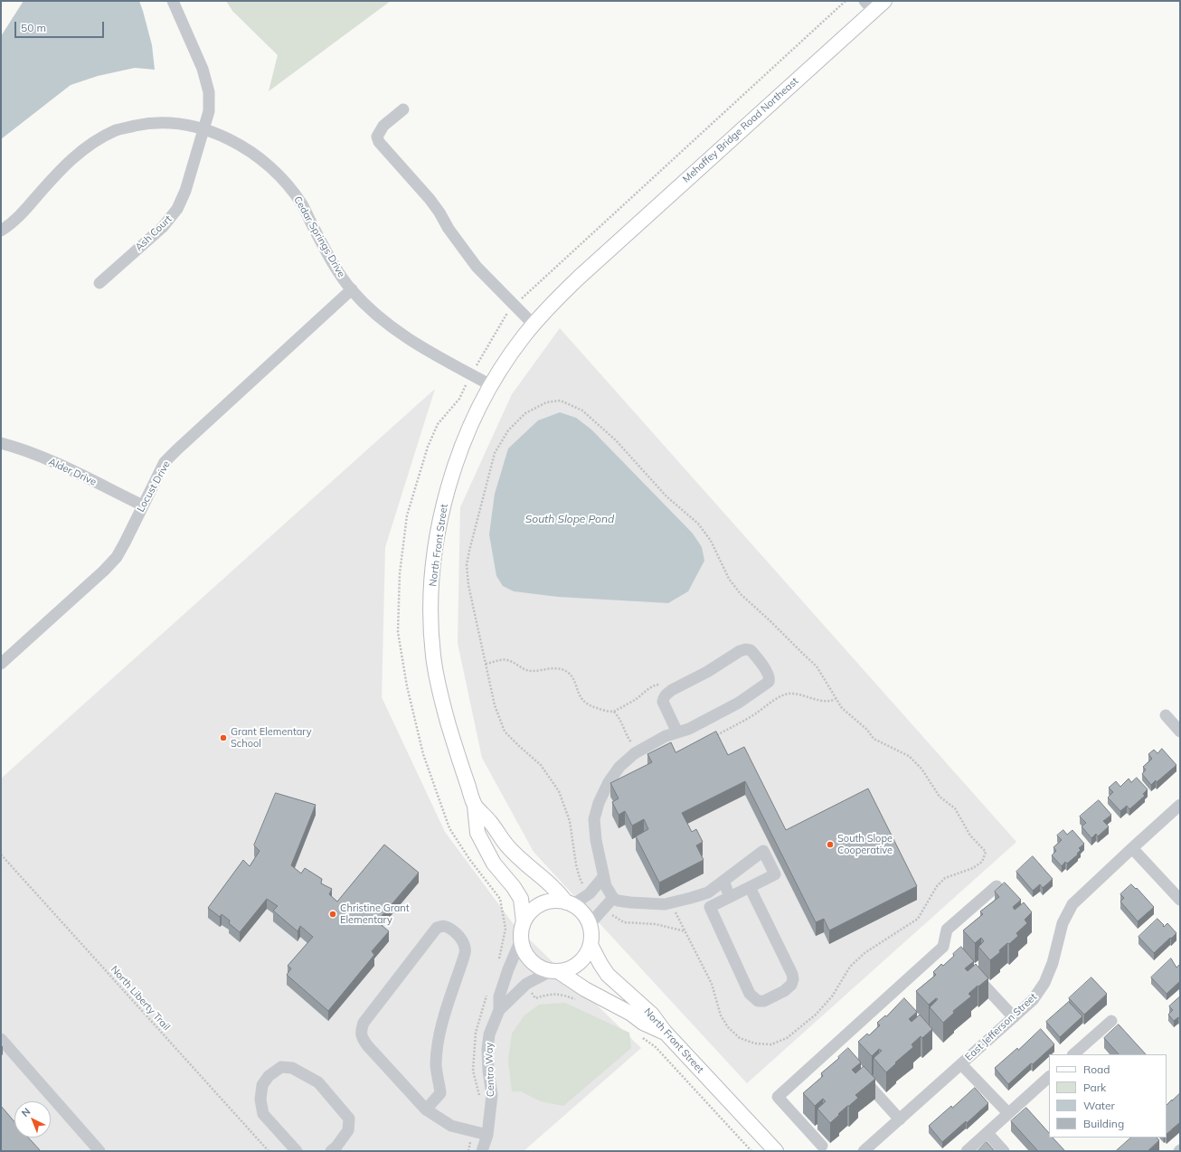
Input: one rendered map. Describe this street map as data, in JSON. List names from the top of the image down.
{
  "streets": {
    "main road": ["Mehaffey Bridge Road Northeast", "North Front Street"],
    "street": [
      "Ash Court",
      "Cedar Springs Drive",
      "Alder Drive",
      "Locust Drive",
      "East Jefferson Street",
      "Centro Way"
    ],
    "path": ["North Liberty Trail"]
  },
  "crossings": [
    ["Mehaffey Bridge Road Northeast", "North Front Street"],
    ["Ash Court", "Cedar Springs Drive"],
    ["Cedar Springs Drive", "Locust Drive"],
    ["Cedar Springs Drive", "North Front Street"],
    ["Alder Drive", "Locust Drive"],
    ["North Front Street", "Centro Way"]
  ],
  "water": ["South Slope Pond"],
  "places": ["Grant Elementary School", "South Slope Cooperative", "Christine Grant Elementary"],
  "legend": [
    "Road",
    "Park",
    "Water",
    "Building"
  ],
  "scale_bar": "50 m",
  "north": "top left"
}
